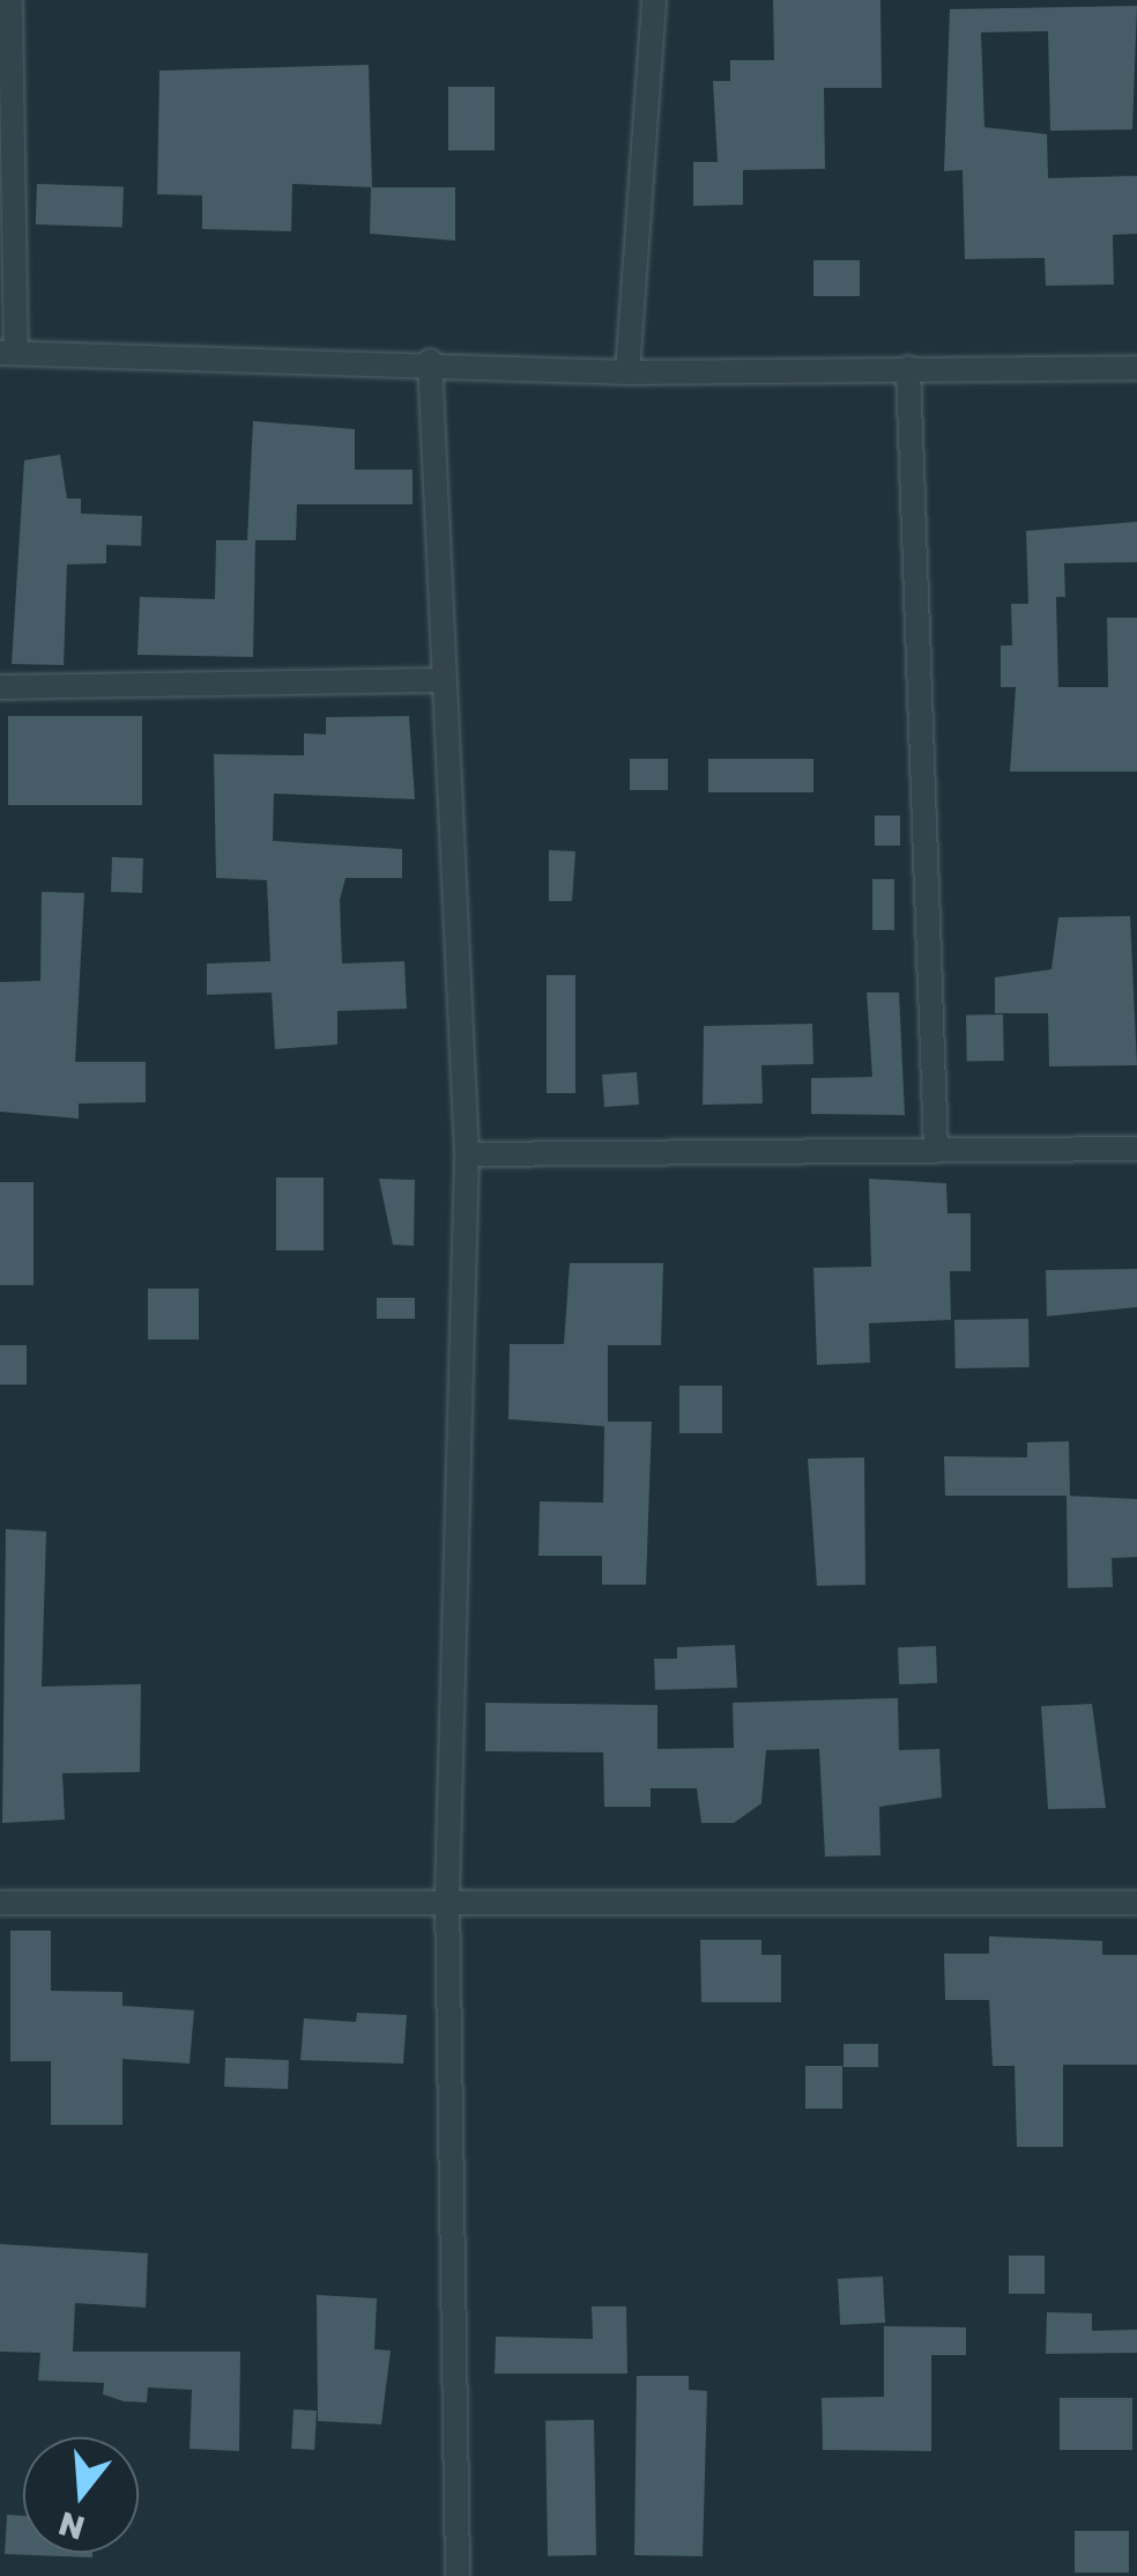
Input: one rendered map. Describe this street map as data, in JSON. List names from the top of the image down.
{
  "north": "bottom"
}
